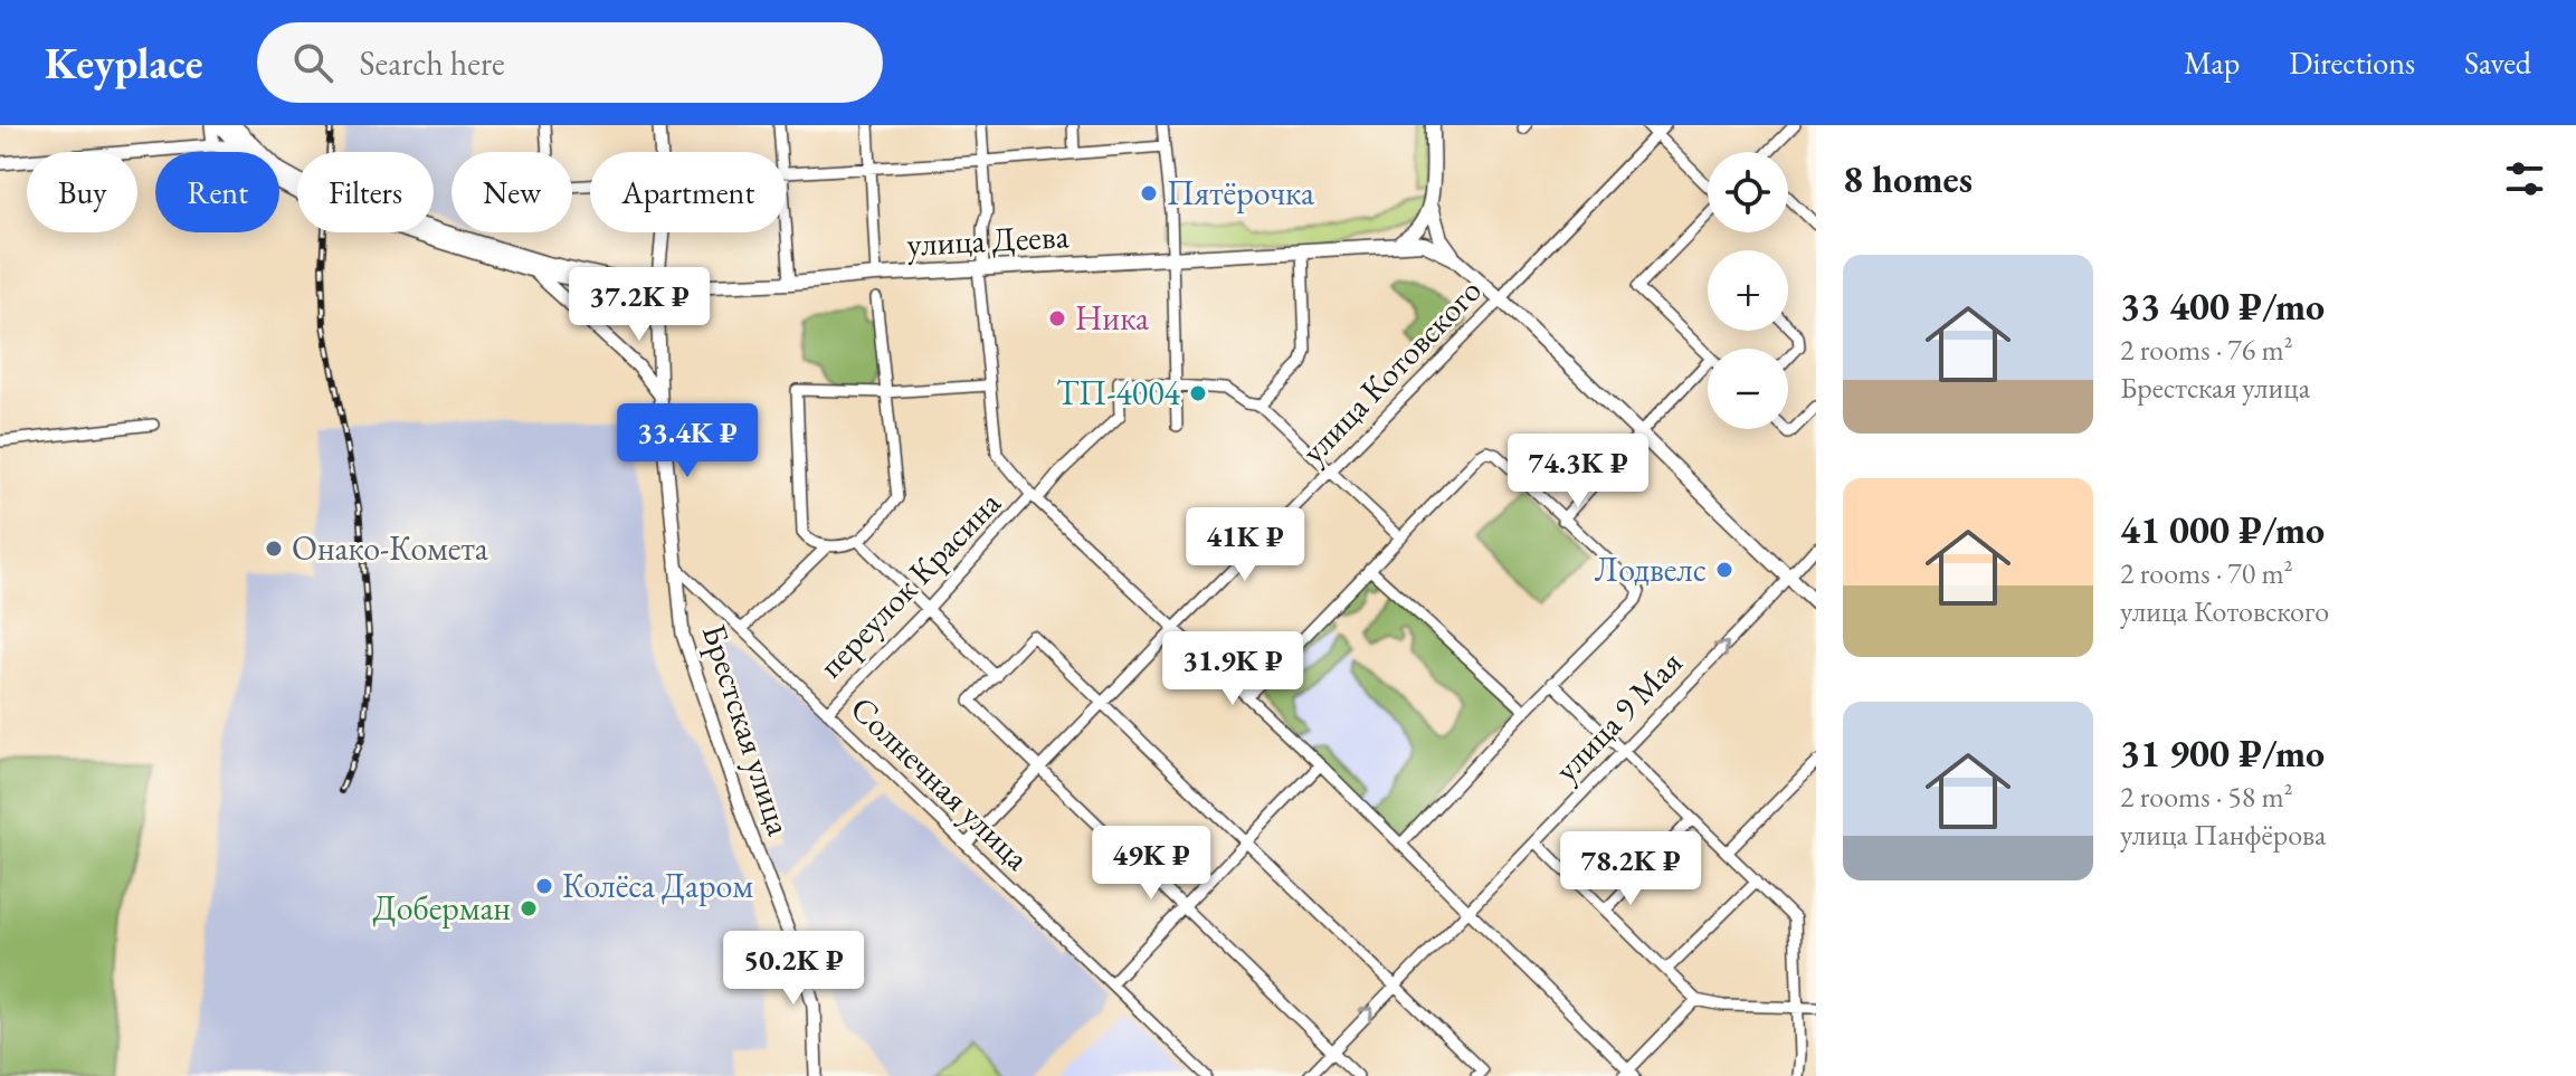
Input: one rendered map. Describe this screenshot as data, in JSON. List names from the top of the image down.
{
  "streets": {
    "main road": ["улица Деева"],
    "street": [
      "улица Котовского",
      "переулок Красина",
      "улица 9 Мая",
      "Брестская улица",
      "Солнечная улица"
    ]
  },
  "crossings": [
    ["улица Деева", "Брестская улица"],
    ["улица Котовского", "Солнечная улица"],
    ["переулок Красина", "Солнечная улица"],
    ["Брестская улица", "Солнечная улица"]
  ],
  "one_way": ["улица 9 Мая"],
  "places": [
    "Пятёрочка",
    "Ника",
    "ТП-4004",
    "Онако-Комета",
    "Лодвелс",
    "Колёса Даром",
    "Доберман"
  ],
  "page": {
    "header": "Keyplace",
    "search": "Search here",
    "nav": ["Map", "Directions", "Saved"],
    "heading": "8 homes",
    "map_buttons": ["+", "−"],
    "chip": [
      "Buy",
      "Rent",
      "Filters",
      "New",
      "Apartment"
    ],
    "list": [
      {
        "name": "33 400 ₽/mo",
        "note": "2 rooms · 76 m² · Брестская улица"
      },
      {
        "name": "41 000 ₽/mo",
        "note": "2 rooms · 70 m² · улица Котовского"
      },
      {
        "name": "31 900 ₽/mo",
        "note": "2 rooms · 58 m² · улица Панфёрова"
      }
    ],
    "price": [
      "37.2K ₽",
      "33.4K ₽",
      "74.3K ₽",
      "41K ₽",
      "31.9K ₽",
      "49K ₽",
      "78.2K ₽",
      "50.2K ₽"
    ]
  }
}
